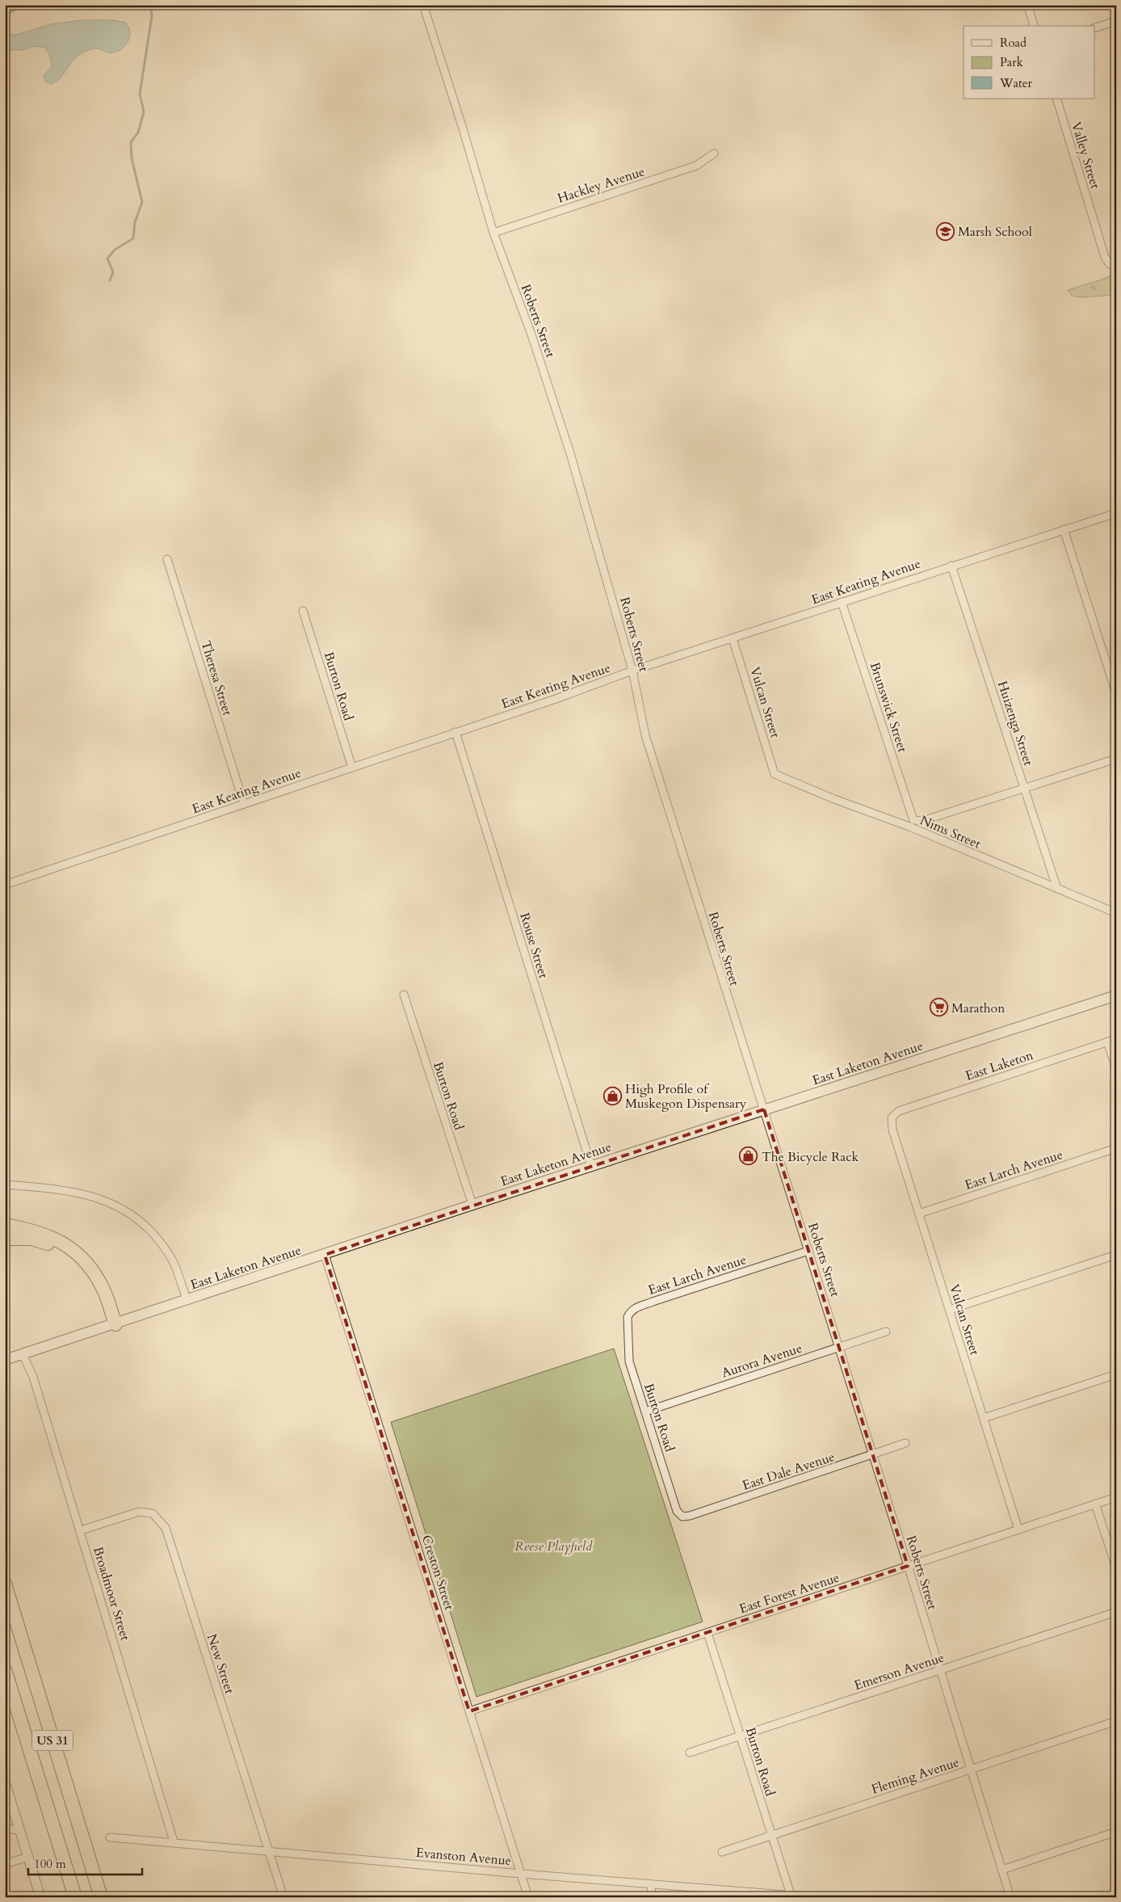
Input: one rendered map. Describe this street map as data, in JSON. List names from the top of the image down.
{
  "streets": {
    "highway": ["US 31"],
    "main road": ["East Laketon Avenue"],
    "street": [
      "Valley Street",
      "Hackley Avenue",
      "Roberts Street",
      "East Keating Avenue",
      "Theresa Street",
      "Burton Road",
      "Vulcan Street",
      "Brunswick Street",
      "Huizenga Street",
      "Nims Street",
      "Rouse Street",
      "East Laketon",
      "East Larch Avenue",
      "Aurora Avenue",
      "East Dale Avenue",
      "Creston Street",
      "East Forest Avenue",
      "Broadmoor Street",
      "New Street",
      "Emerson Avenue",
      "Fleming Avenue",
      "Evanston Avenue"
    ]
  },
  "crossings": [
    ["Hackley Avenue", "Roberts Street"],
    ["Roberts Street", "East Keating Avenue"],
    ["Roberts Street", "East Laketon Avenue"],
    ["Roberts Street", "East Larch Avenue"],
    ["Roberts Street", "Aurora Avenue"],
    ["Roberts Street", "East Dale Avenue"],
    ["Roberts Street", "East Forest Avenue"],
    ["Roberts Street", "Emerson Avenue"],
    ["Roberts Street", "Fleming Avenue"],
    ["East Keating Avenue", "Theresa Street"],
    ["East Keating Avenue", "Burton Road"],
    ["East Keating Avenue", "Vulcan Street"],
    ["East Keating Avenue", "Brunswick Street"],
    ["East Keating Avenue", "Huizenga Street"],
    ["East Keating Avenue", "Rouse Street"],
    ["Burton Road", "East Laketon Avenue"],
    ["Burton Road", "East Larch Avenue"],
    ["Burton Road", "Aurora Avenue"],
    ["Burton Road", "East Dale Avenue"],
    ["Burton Road", "East Forest Avenue"],
    ["Burton Road", "Emerson Avenue"],
    ["Burton Road", "Fleming Avenue"],
    ["Burton Road", "Evanston Avenue"],
    ["Vulcan Street", "Nims Street"],
    ["Vulcan Street", "East Laketon"],
    ["Vulcan Street", "East Larch Avenue"],
    ["Vulcan Street", "East Forest Avenue"],
    ["Brunswick Street", "Huizenga Street"],
    ["Huizenga Street", "Nims Street"],
    ["Rouse Street", "East Laketon Avenue"],
    ["East Laketon Avenue", "Creston Street"],
    ["East Laketon Avenue", "Broadmoor Street"],
    ["Creston Street", "East Forest Avenue"],
    ["Creston Street", "Evanston Avenue"],
    ["Broadmoor Street", "New Street"],
    ["Broadmoor Street", "Evanston Avenue"],
    ["New Street", "Evanston Avenue"]
  ],
  "parks": ["Reese Playfield"],
  "places": {
    "school or university": ["Marsh School"],
    "supermarket": ["Marathon"],
    "shop": ["High Profile of Muskegon Dispensary", "The Bicycle Rack"]
  },
  "legend": ["Road", "Park", "Water"],
  "scale_bar": "100 m"
}
